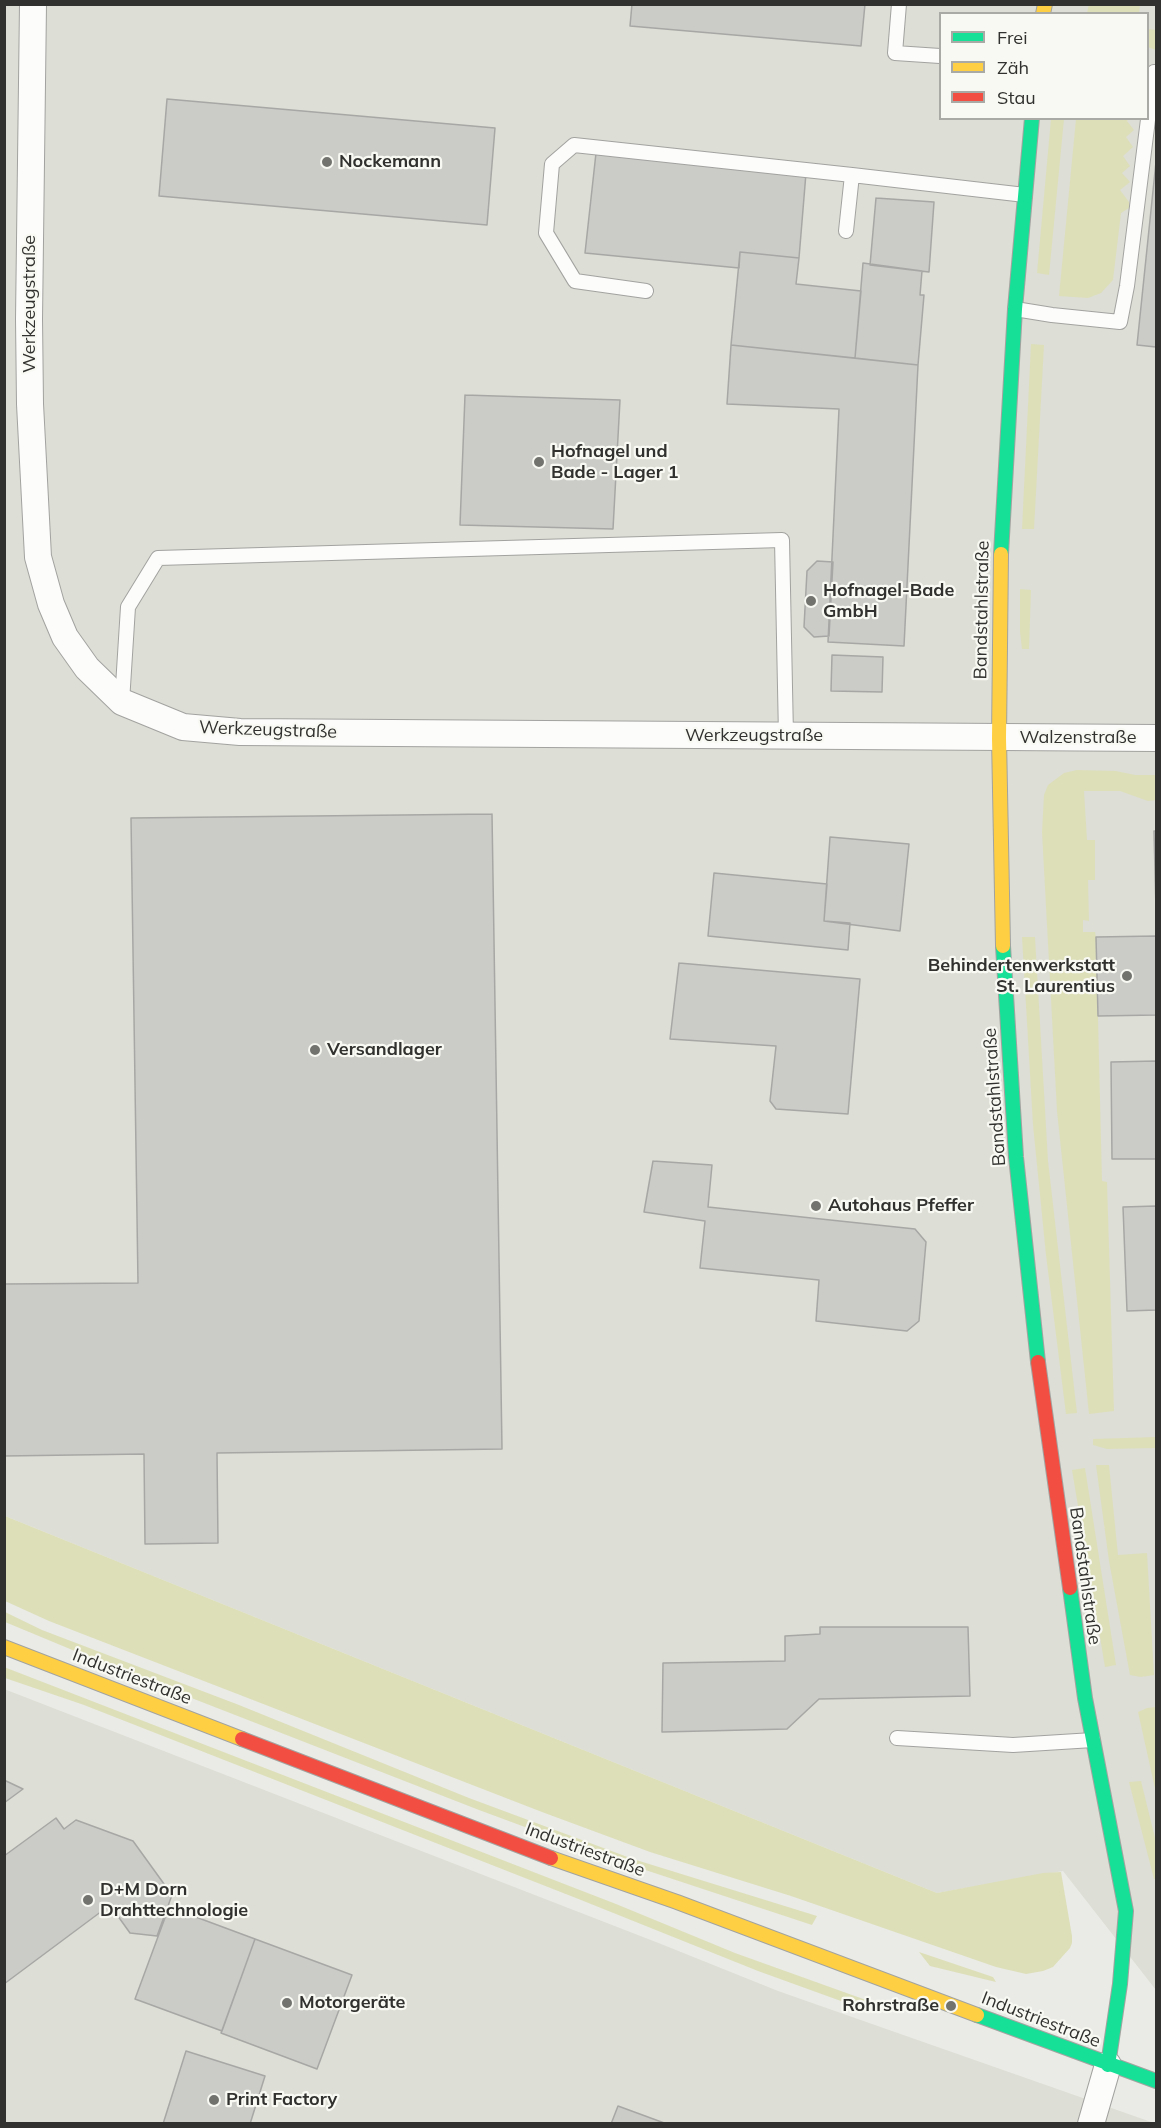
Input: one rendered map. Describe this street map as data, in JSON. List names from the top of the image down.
{
  "streets": {
    "street": [
      "Werkzeugstraße",
      "Bandstahlstraße",
      "Walzenstraße",
      "Industriestraße"
    ]
  },
  "crossings": [
    ["Werkzeugstraße", "Bandstahlstraße"],
    ["Werkzeugstraße", "Walzenstraße"],
    ["Bandstahlstraße", "Walzenstraße"],
    ["Bandstahlstraße", "Industriestraße"]
  ],
  "places": [
    "Nockemann",
    "Hofnagel und Bade - Lager 1",
    "Hofnagel-Bade GmbH",
    "Behindertenwerkstatt St. Laurentius",
    "Versandlager",
    "Autohaus Pfeffer",
    "D+M Dorn Drahttechnologie",
    "Motorgeräte",
    "Rohrstraße",
    "Print Factory"
  ],
  "legend": ["Frei", "Zäh", "Stau"]
}
